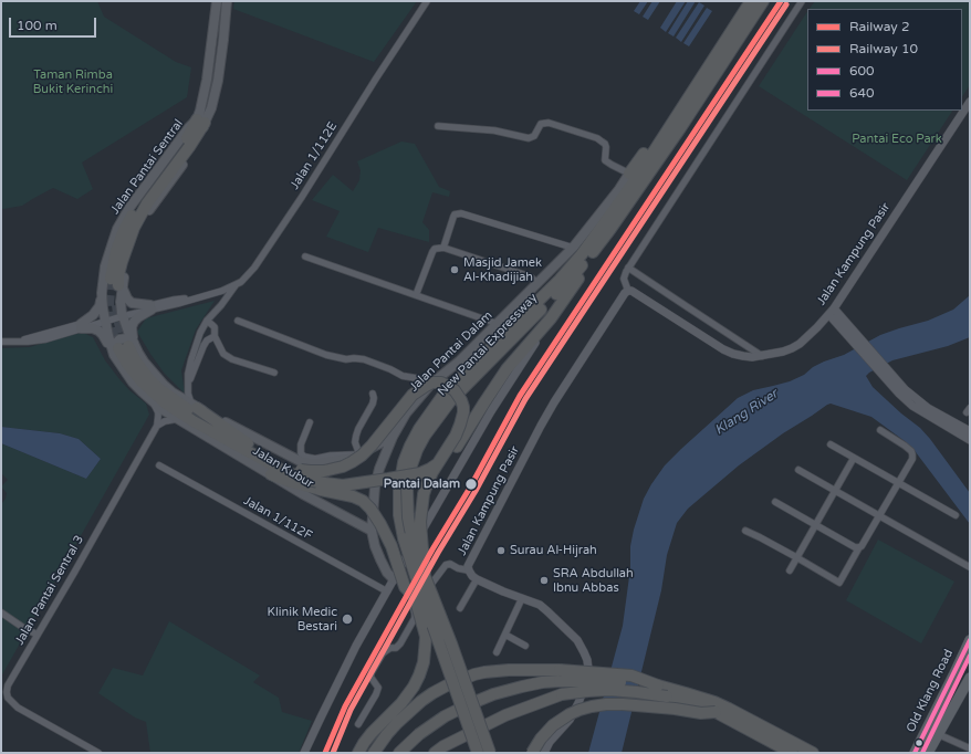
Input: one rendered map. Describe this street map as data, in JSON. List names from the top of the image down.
{
  "streets": {
    "highway": ["New Pantai Expressway"],
    "main road": [
      "Jalan Pantai Sentral",
      "Jalan Pantai Dalam",
      "Jalan Kubur",
      "Old Klang Road"
    ],
    "street": [
      "Jalan 1/112E",
      "Jalan Kampung Pasir",
      "Jalan 1/112F",
      "Jalan Pantai Sentral 3"
    ]
  },
  "crossings": [
    ["Jalan 1/112E", "Jalan Pantai Sentral"],
    ["Jalan Pantai Sentral", "Jalan Pantai Dalam"],
    ["Jalan Pantai Sentral", "Jalan Kubur"],
    ["Jalan Pantai Dalam", "Jalan Kubur"]
  ],
  "water": ["Klang River"],
  "parks": ["Taman Rimba Bukit Kerinchi", "Pantai Eco Park"],
  "places": [
    "Masjid Jamek Al-Khadijiah",
    "Pantai Dalam",
    "Surau Al-Hijrah",
    "SRA Abdullah Ibnu Abbas",
    "Klinik Medic Bestari"
  ],
  "lines": [
    "rail line 2",
    "rail line 10",
    "transit line 600",
    "transit line 640"
  ],
  "legend": [
    "Railway 2",
    "Railway 10",
    "600",
    "640"
  ],
  "scale_bar": "100 m"
}
